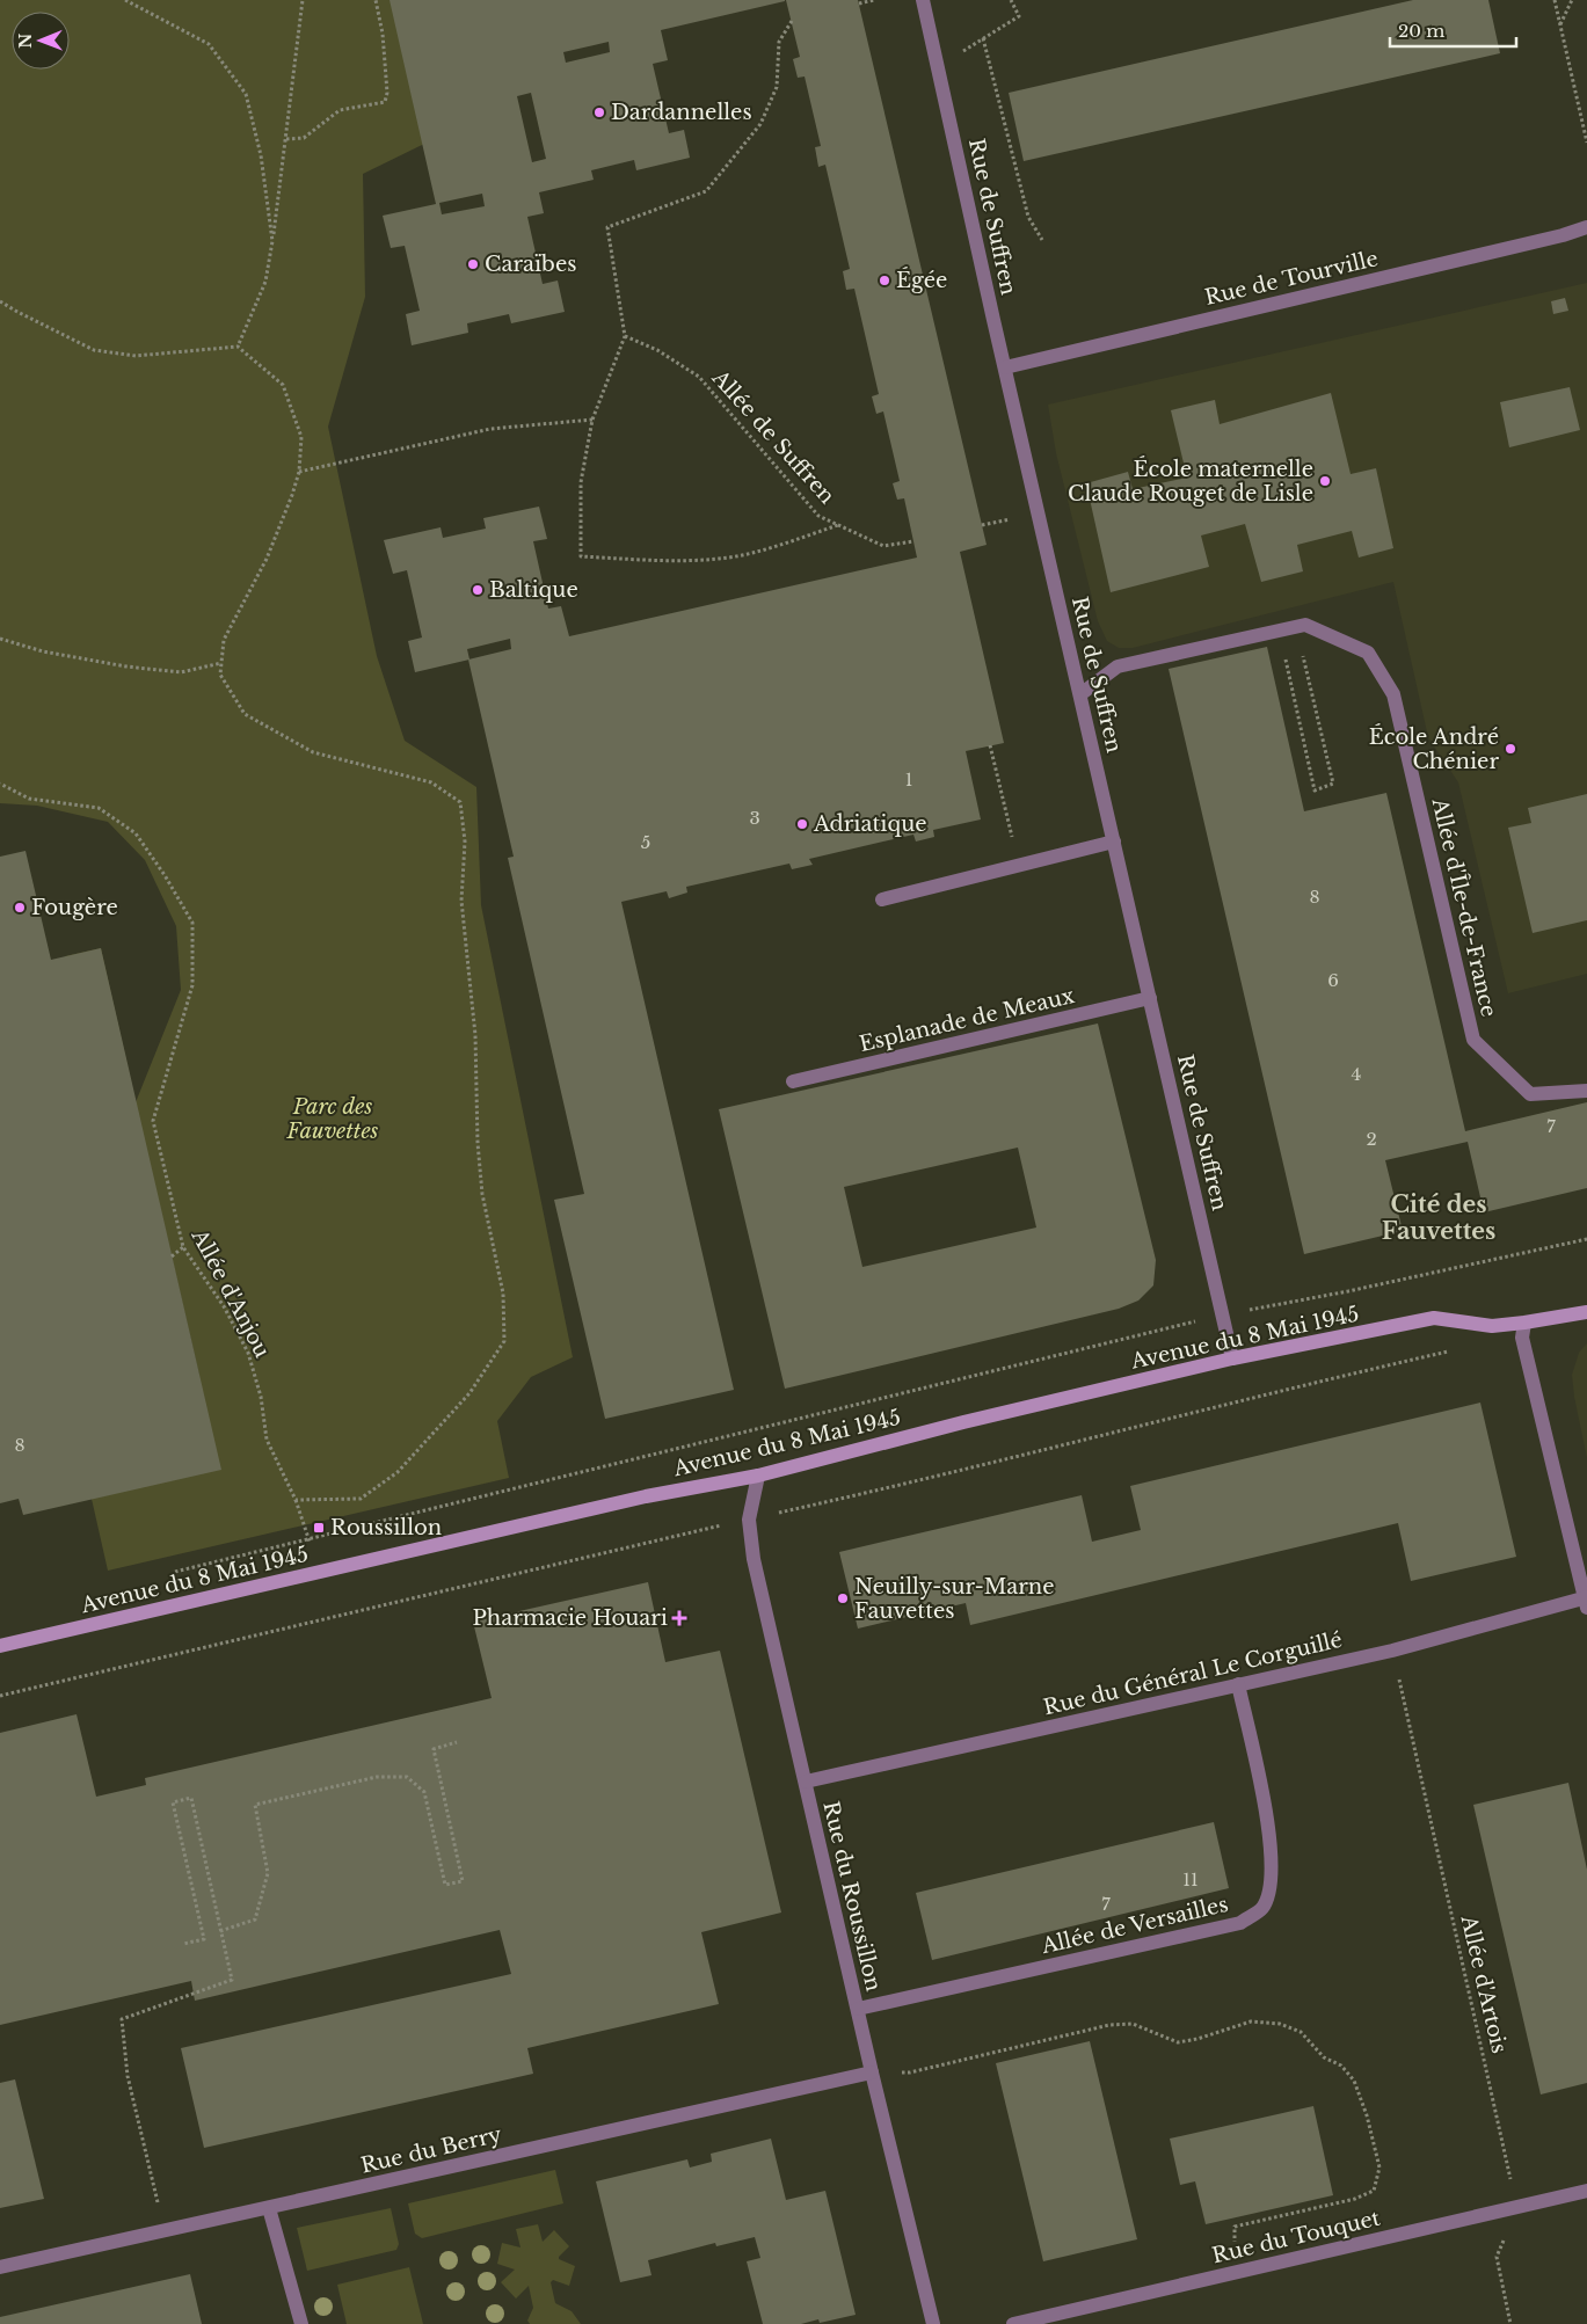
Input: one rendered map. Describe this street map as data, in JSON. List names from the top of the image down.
{
  "streets": {
    "street": [
      "Rue de Suffren",
      "Rue de Tourville",
      "Allée d'Île-de-France",
      "Esplanade de Meaux",
      "Avenue du 8 Mai 1945",
      "Rue du Général Le Corguillé",
      "Rue du Roussillon",
      "Allée de Versailles",
      "Rue du Berry",
      "Rue du Touquet"
    ],
    "path": ["Allée de Suffren", "Allée d'Anjou", "Allée d'Artois"]
  },
  "crossings": [
    ["Rue de Suffren", "Rue de Tourville"],
    ["Rue de Suffren", "Allée d'Île-de-France"],
    ["Rue de Suffren", "Esplanade de Meaux"],
    ["Rue de Suffren", "Avenue du 8 Mai 1945"],
    ["Allée d'Anjou", "Avenue du 8 Mai 1945"],
    ["Avenue du 8 Mai 1945", "Rue du Roussillon"],
    ["Rue du Général Le Corguillé", "Rue du Roussillon"],
    ["Rue du Général Le Corguillé", "Allée de Versailles"],
    ["Rue du Général Le Corguillé", "Allée d'Artois"],
    ["Rue du Roussillon", "Allée de Versailles"],
    ["Rue du Roussillon", "Rue du Berry"],
    ["Allée d'Artois", "Rue du Touquet"]
  ],
  "districts": ["Cité des Fauvettes"],
  "parks": ["Parc des Fauvettes"],
  "places": {
    "other": [
      "Dardannelles",
      "Caraïbes",
      "Égée",
      "École maternelle Claude Rouget de Lisle",
      "Baltique",
      "École André Chénier",
      "Adriatique",
      "Fougère",
      "Neuilly-sur-Marne Fauvettes"
    ],
    "transit": ["Roussillon"],
    "health": ["Pharmacie Houari"]
  },
  "house_numbers": [
    "1",
    "3",
    "5",
    "8",
    "6",
    "4",
    "7",
    "2",
    "8",
    "11",
    "7"
  ],
  "scale_bar": "20 m",
  "north": "left"
}
